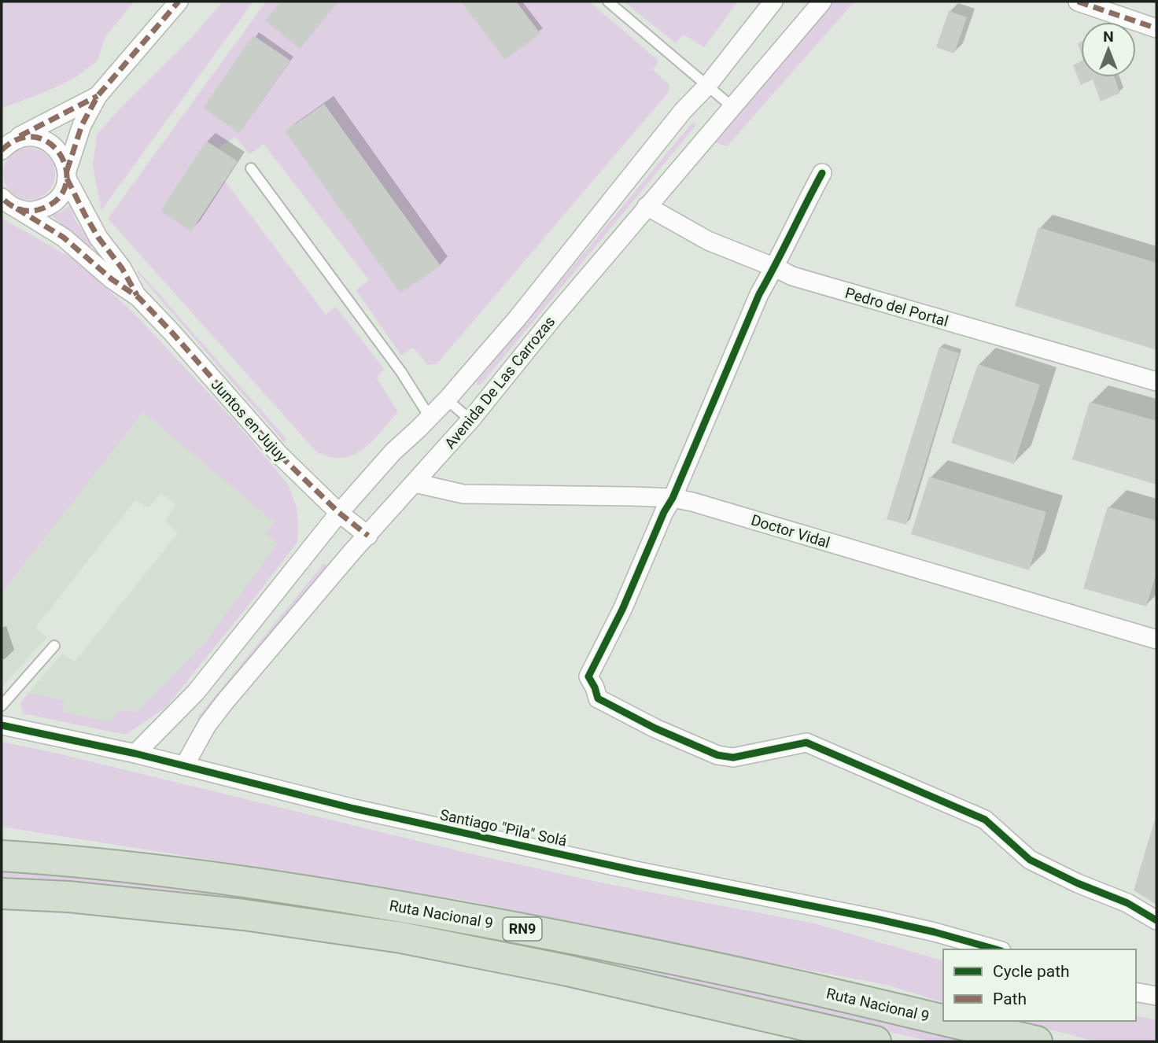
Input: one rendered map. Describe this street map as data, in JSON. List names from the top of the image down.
{
  "streets": {
    "highway": ["Ruta Nacional 9", "RN9"],
    "street": [
      "Pedro del Portal",
      "Avenida De Las Carrozas",
      "Juntos en Jujuy",
      "Doctor Vidal",
      "Santiago \"Pila\" Solá"
    ]
  },
  "crossings": [
    ["Pedro del Portal", "Avenida De Las Carrozas"],
    ["Avenida De Las Carrozas", "Juntos en Jujuy"],
    ["Avenida De Las Carrozas", "Doctor Vidal"],
    ["Avenida De Las Carrozas", "Santiago \"Pila\" Solá"]
  ],
  "legend": ["Cycle path", "Path"],
  "north": "top"
}
